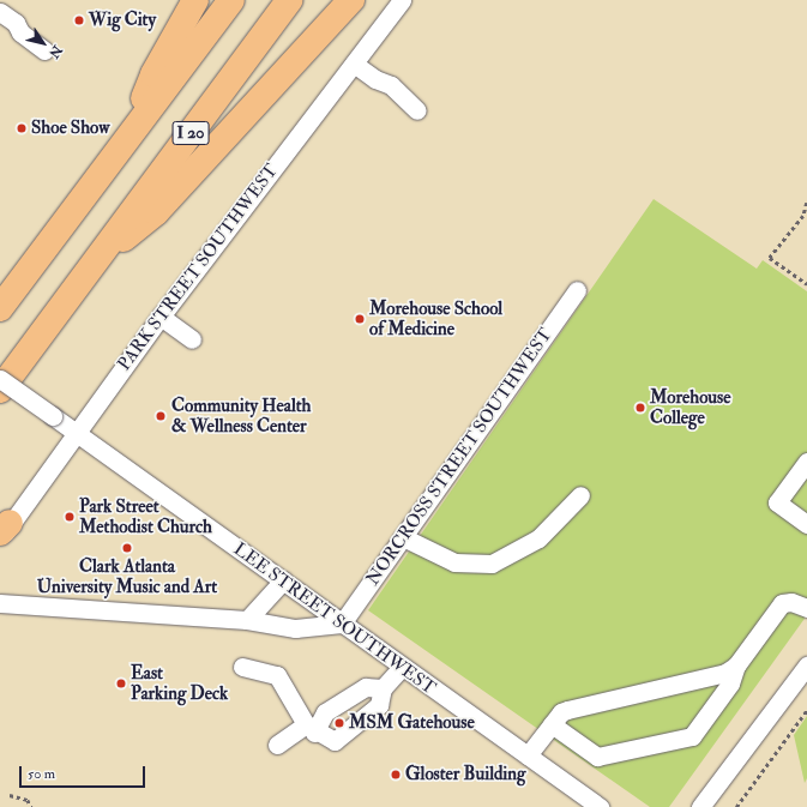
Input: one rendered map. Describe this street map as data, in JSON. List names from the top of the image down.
{
  "streets": {
    "highway": ["I 20"],
    "street": ["PARK STREET SOUTHWEST", "NORCROSS STREET SOUTHWEST", "LEE STREET SOUTHWEST"]
  },
  "crossings": [
    ["PARK STREET SOUTHWEST", "LEE STREET SOUTHWEST"],
    ["NORCROSS STREET SOUTHWEST", "LEE STREET SOUTHWEST"]
  ],
  "places": [
    "Wig City",
    "Shoe Show",
    "Morehouse School of Medicine",
    "Morehouse College",
    "Community Health & Wellness Center",
    "Park Street Methodist Church",
    "Clark Atlanta University Music and Art",
    "East Parking Deck",
    "MSM Gatehouse",
    "Gloster Building"
  ],
  "scale_bar": "50 m",
  "north": "bottom right"
}
